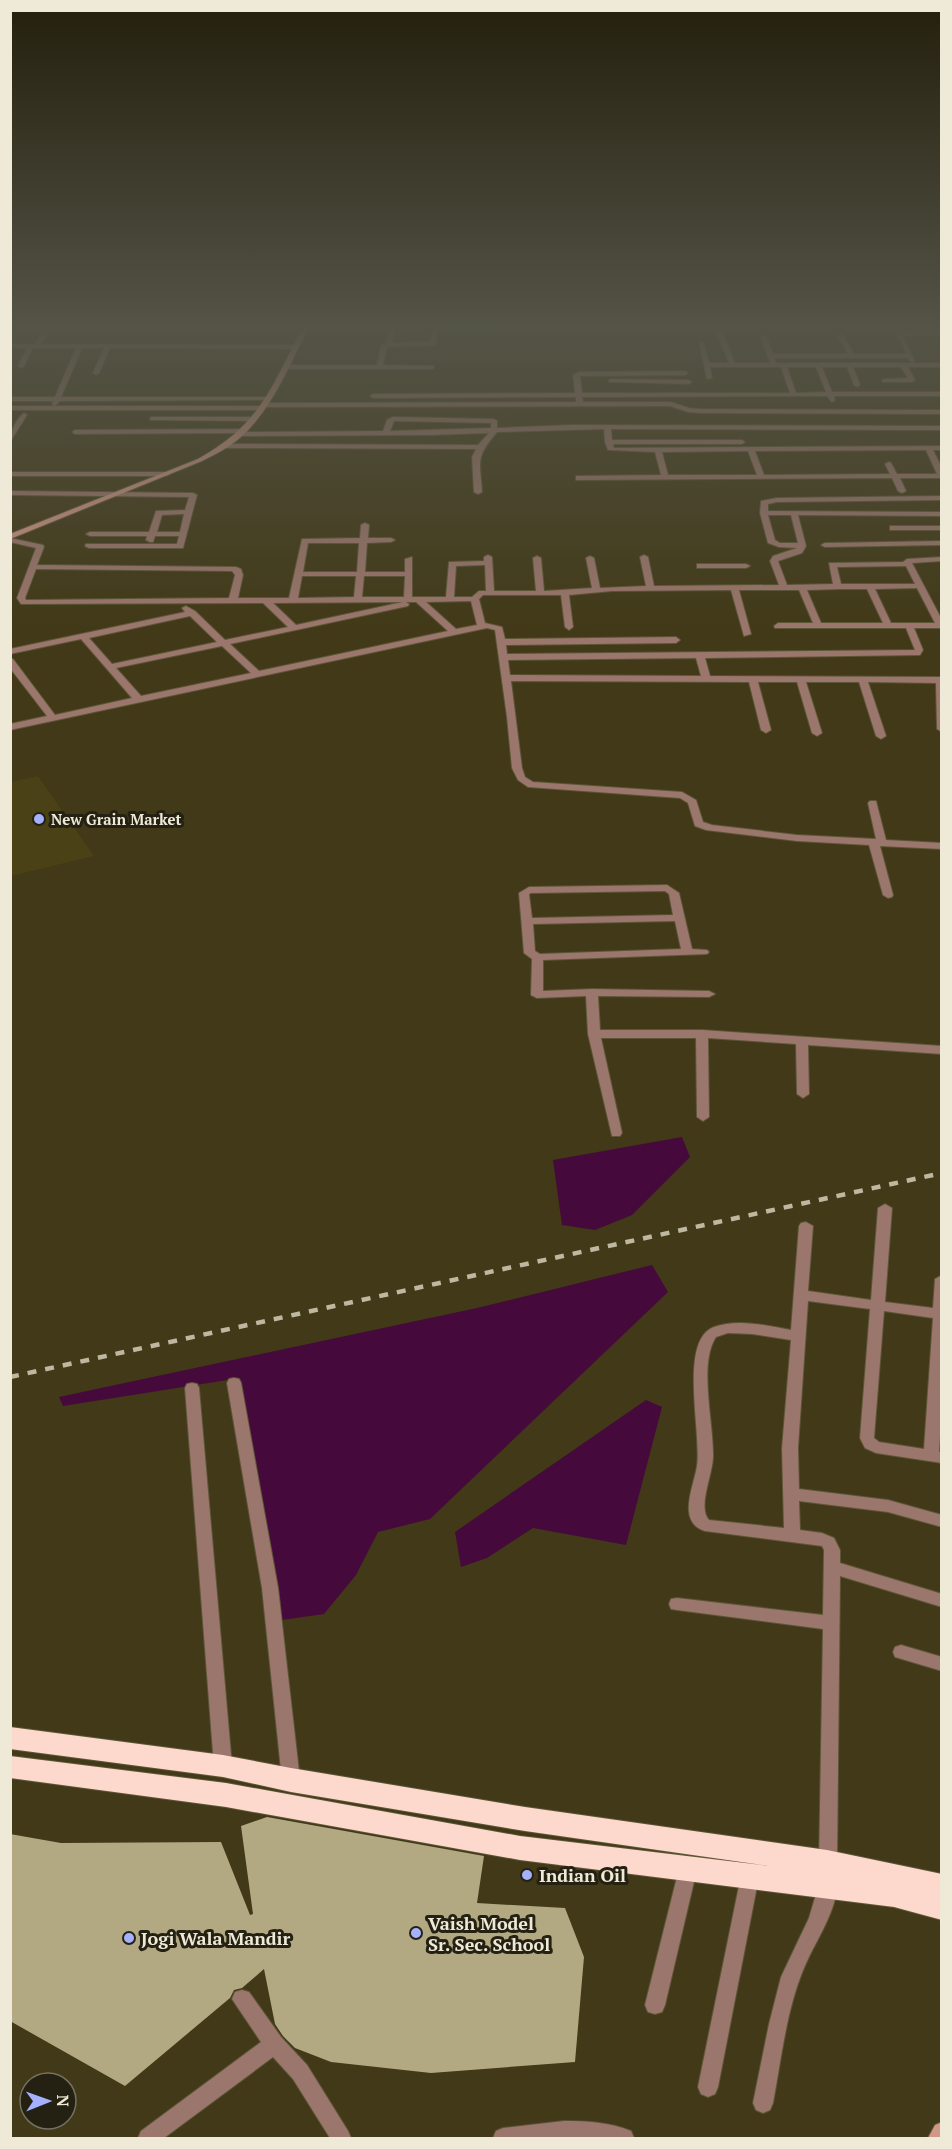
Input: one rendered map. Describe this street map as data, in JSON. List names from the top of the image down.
{
  "places": [
    "New Grain Market",
    "Indian Oil",
    "Vaish Model Sr. Sec. School",
    "Jogi Wala Mandir"
  ],
  "north": "right"
}
